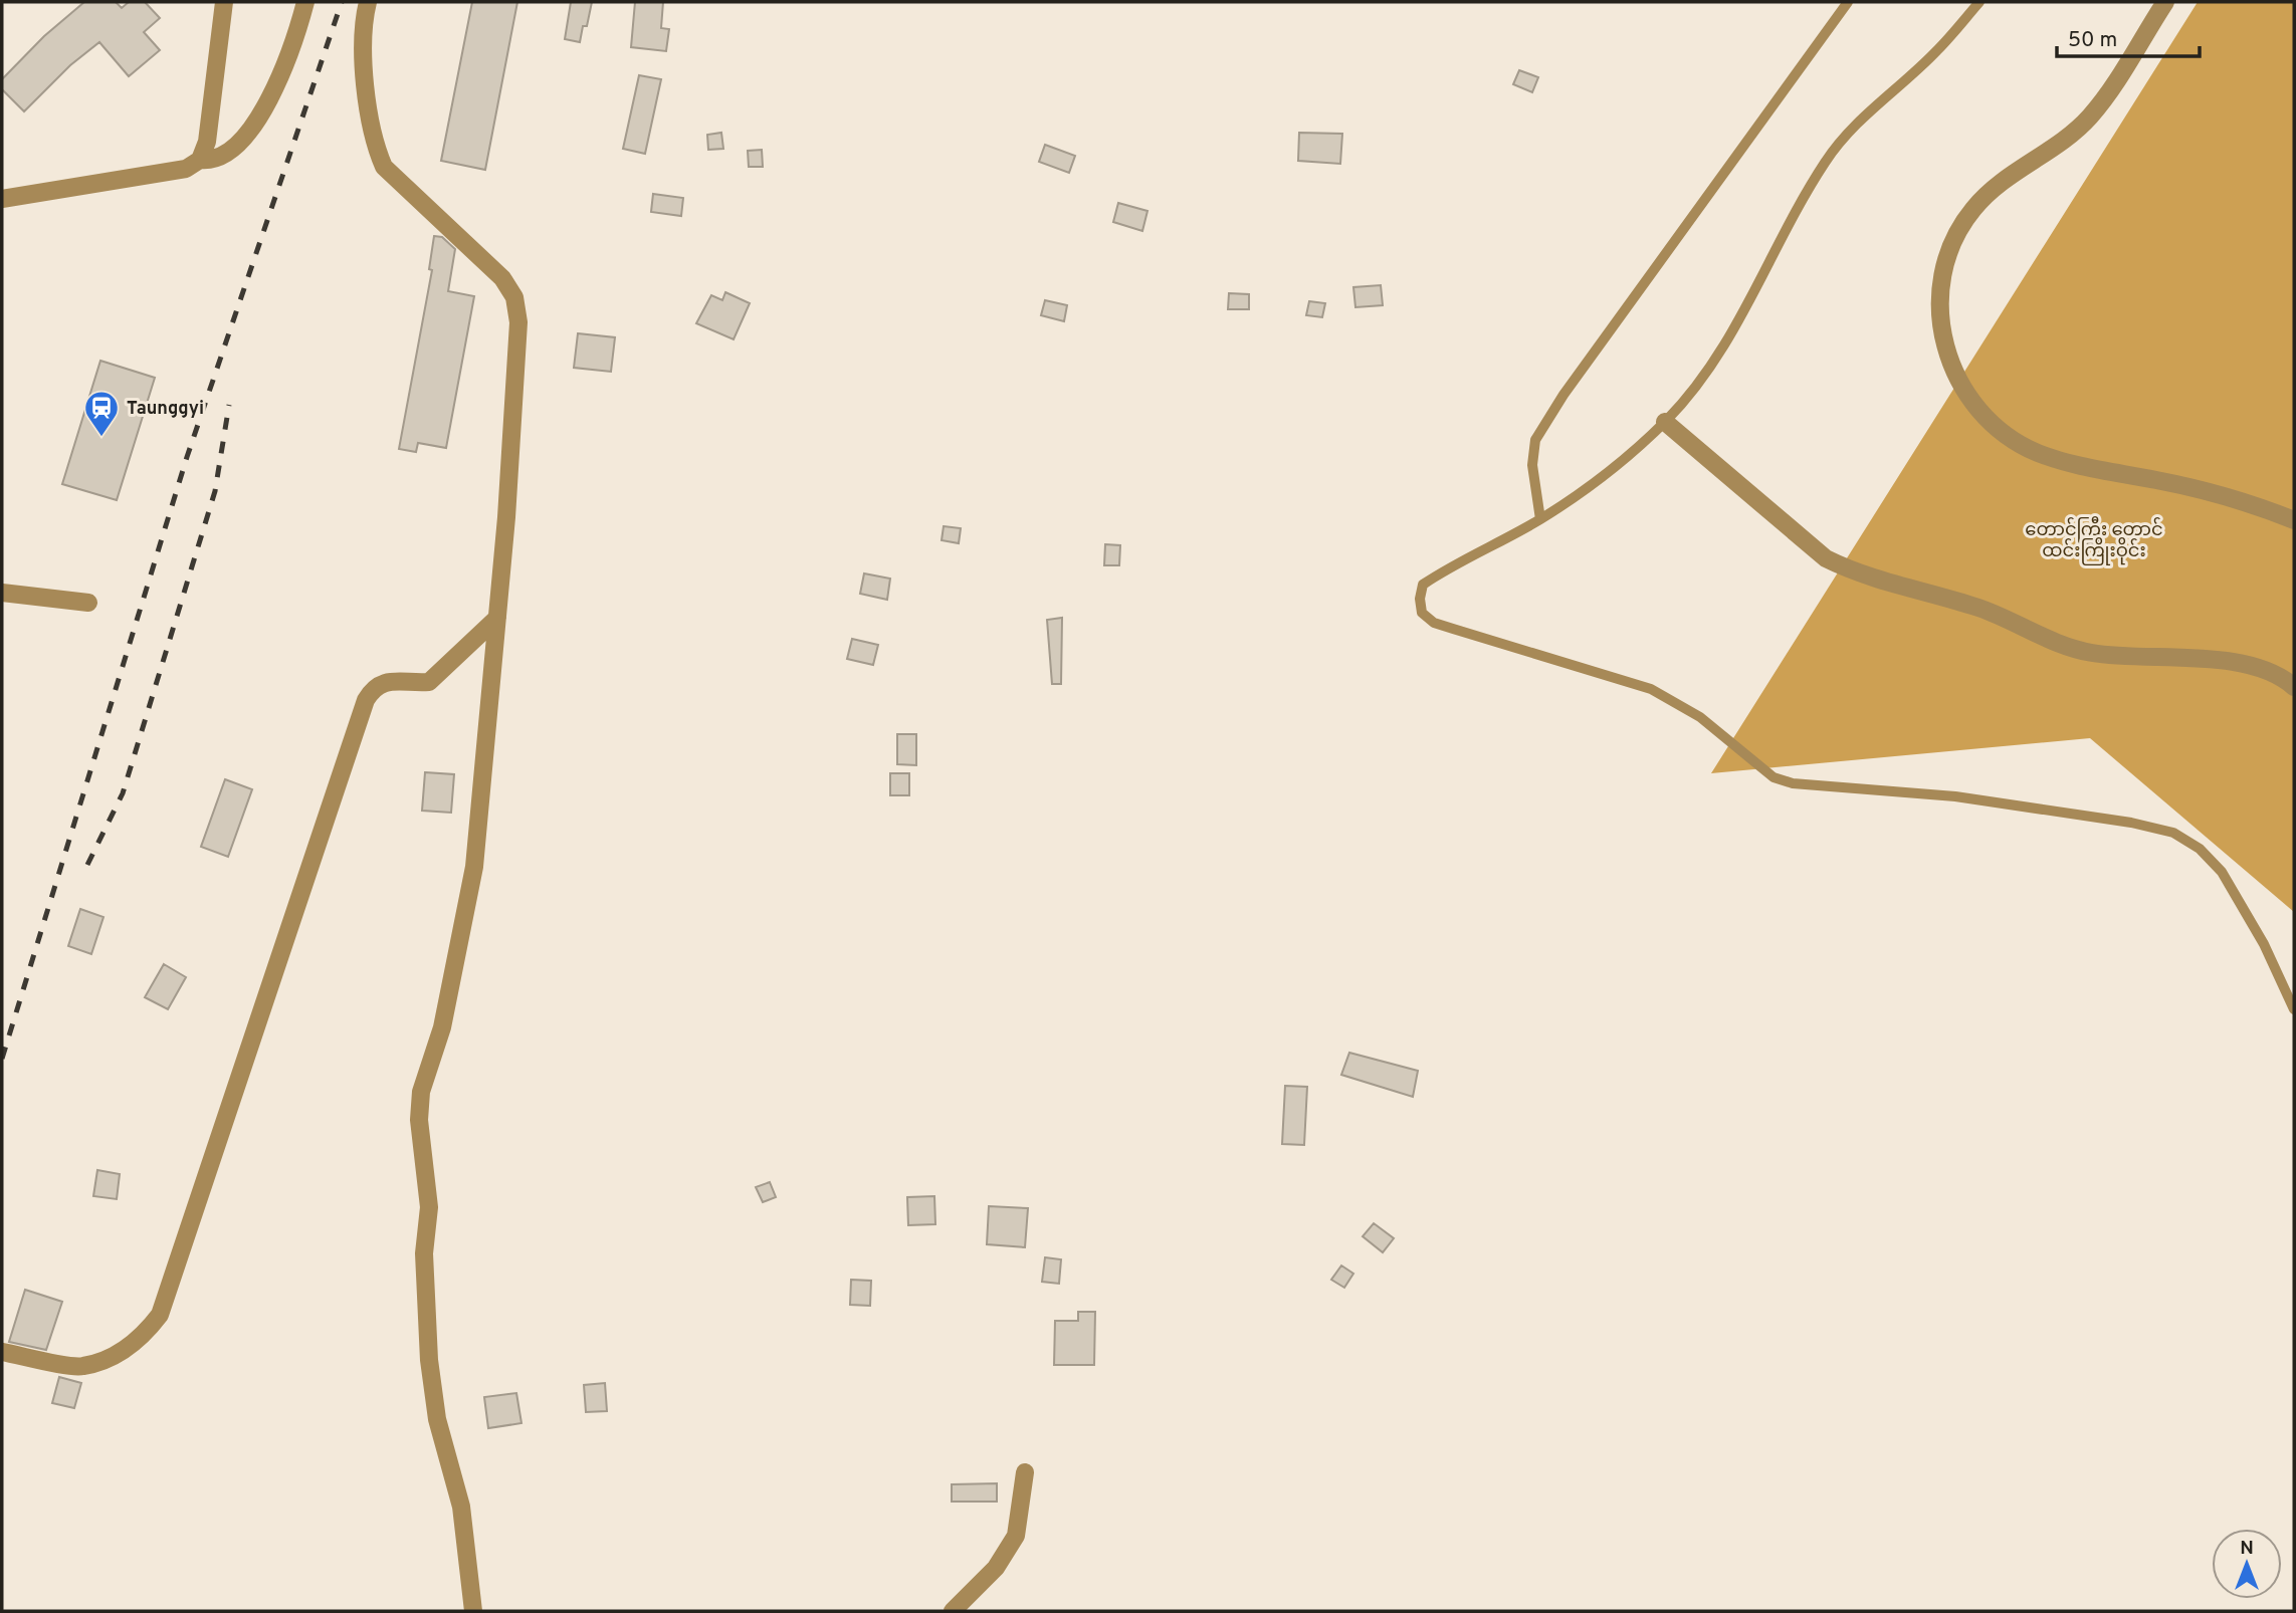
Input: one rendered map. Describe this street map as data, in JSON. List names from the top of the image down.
{
  "parks": ["တောင်ကြီး တောင် ထင်းကြိုးဝိုင်း"],
  "places": {
    "station": ["Taunggyi"]
  },
  "scale_bar": "50 m",
  "north": "top"
}
